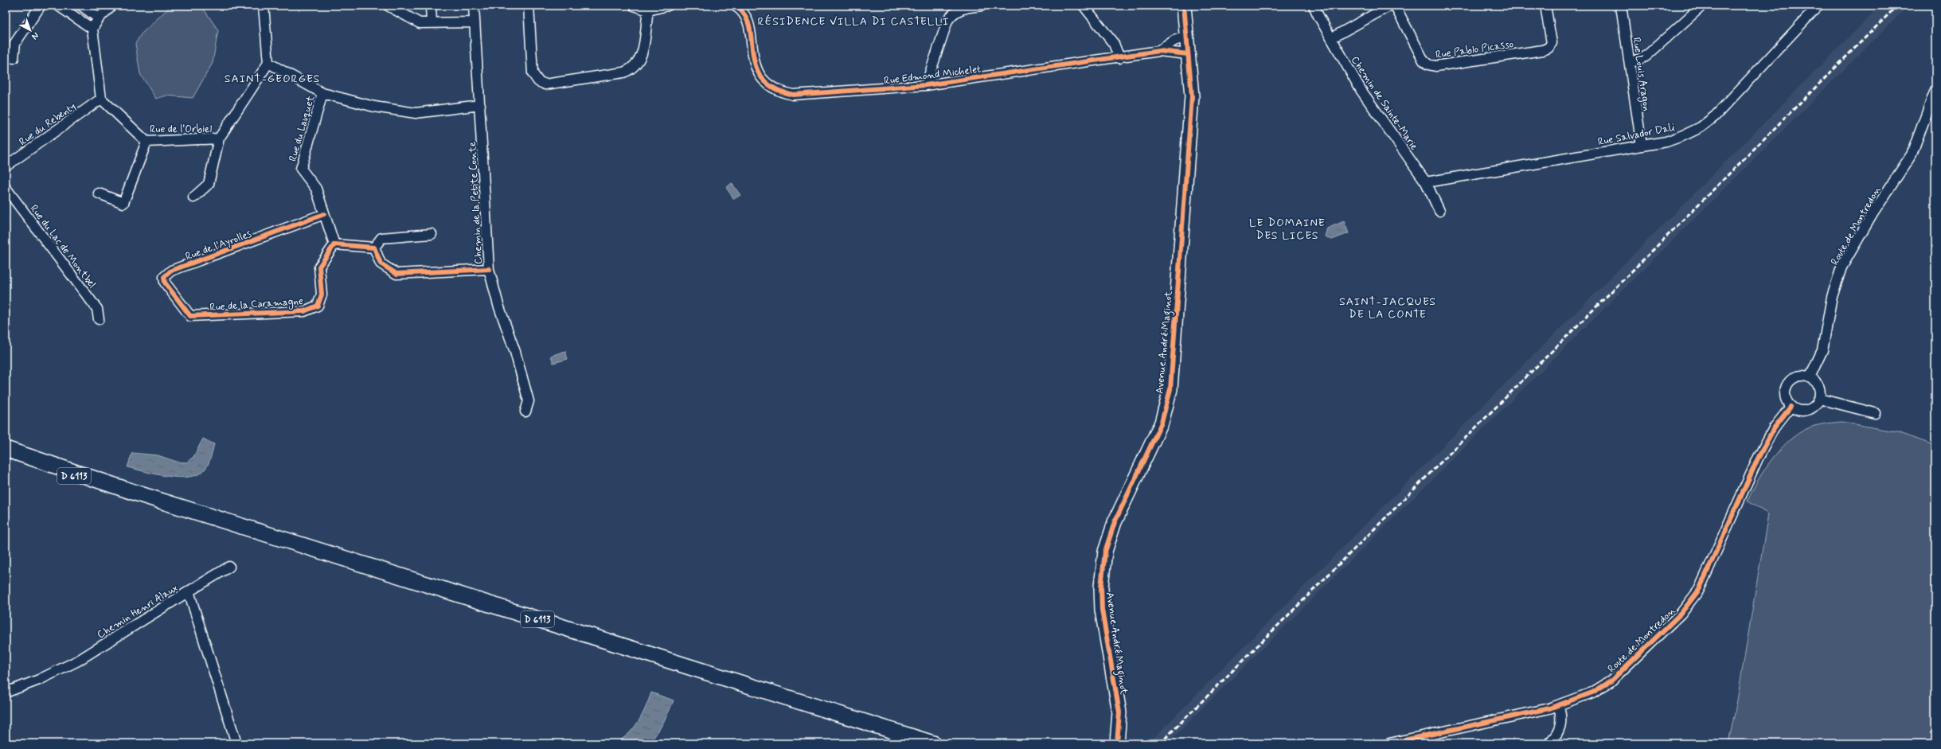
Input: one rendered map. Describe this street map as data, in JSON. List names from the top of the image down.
{
  "streets": {
    "main road": ["D 6113"],
    "street": [
      "Rue Pablo Picasso",
      "Rue Edmond Michelet",
      "Rue Louis Aragon",
      "Chemin de Sainte-Marie",
      "Rue du Rebenty",
      "Rue de l'Orbiel",
      "Rue du Lauquet",
      "Rue Salvador Dali",
      "Chemin de la Petite Conte",
      "Route de Montredon",
      "Rue de l'Ayrolles",
      "Rue du Lac de Montbel",
      "Rue de la Caramagne",
      "Avenue André Maginot",
      "Chemin Henri Alaux"
    ]
  },
  "crossings": [
    ["Rue Edmond Michelet", "Avenue André Maginot"],
    ["Rue Louis Aragon", "Rue Salvador Dali"],
    ["Chemin de Sainte-Marie", "Rue Salvador Dali"],
    ["Rue du Rebenty", "Rue de l'Orbiel"],
    ["Rue du Lauquet", "Rue de l'Ayrolles"],
    ["Rue de l'Ayrolles", "Rue de la Caramagne"]
  ],
  "districts": [
    "RÉSIDENCE VILLA DI CASTELLI",
    "SAINT-GEORGES",
    "LE DOMAINE DES LICES",
    "SAINT-JACQUES DE LA CONTE"
  ],
  "north": "bottom right"
}
